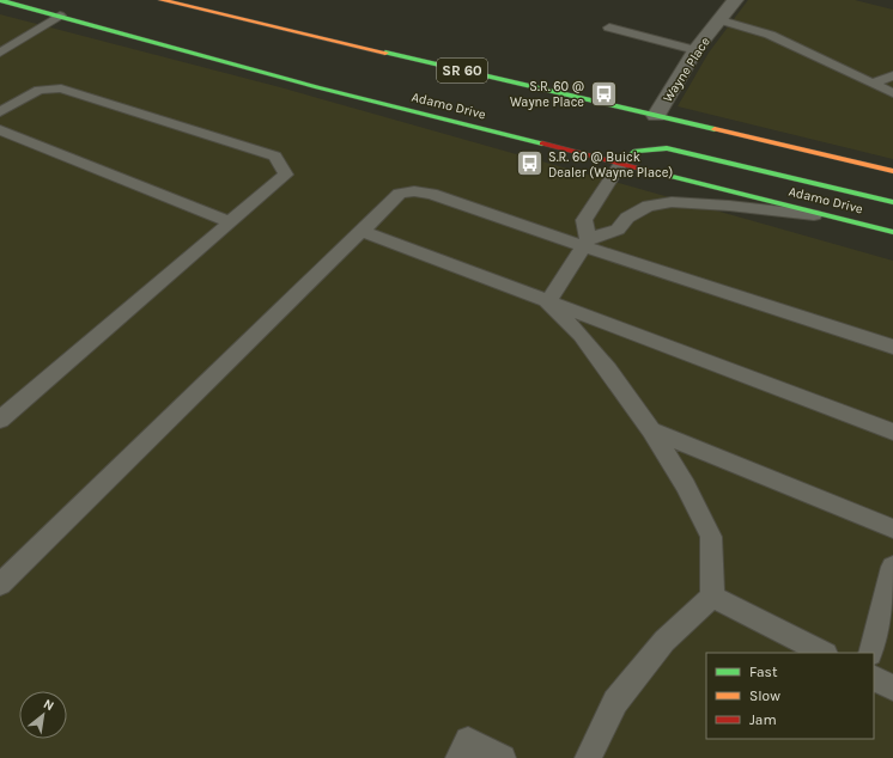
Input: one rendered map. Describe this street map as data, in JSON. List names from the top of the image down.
{
  "streets": {
    "main road": ["SR 60", "Adamo Drive"],
    "street": ["Wayne Place"]
  },
  "crossings": [
    ["Wayne Place", "SR 60"]
  ],
  "places": {
    "bus stop": ["S.R. 60 @ Wayne Place", "S.R. 60 @ Buick Dealer (Wayne Place)"]
  },
  "legend": ["Fast", "Slow", "Jam"],
  "north": "top right"
}
